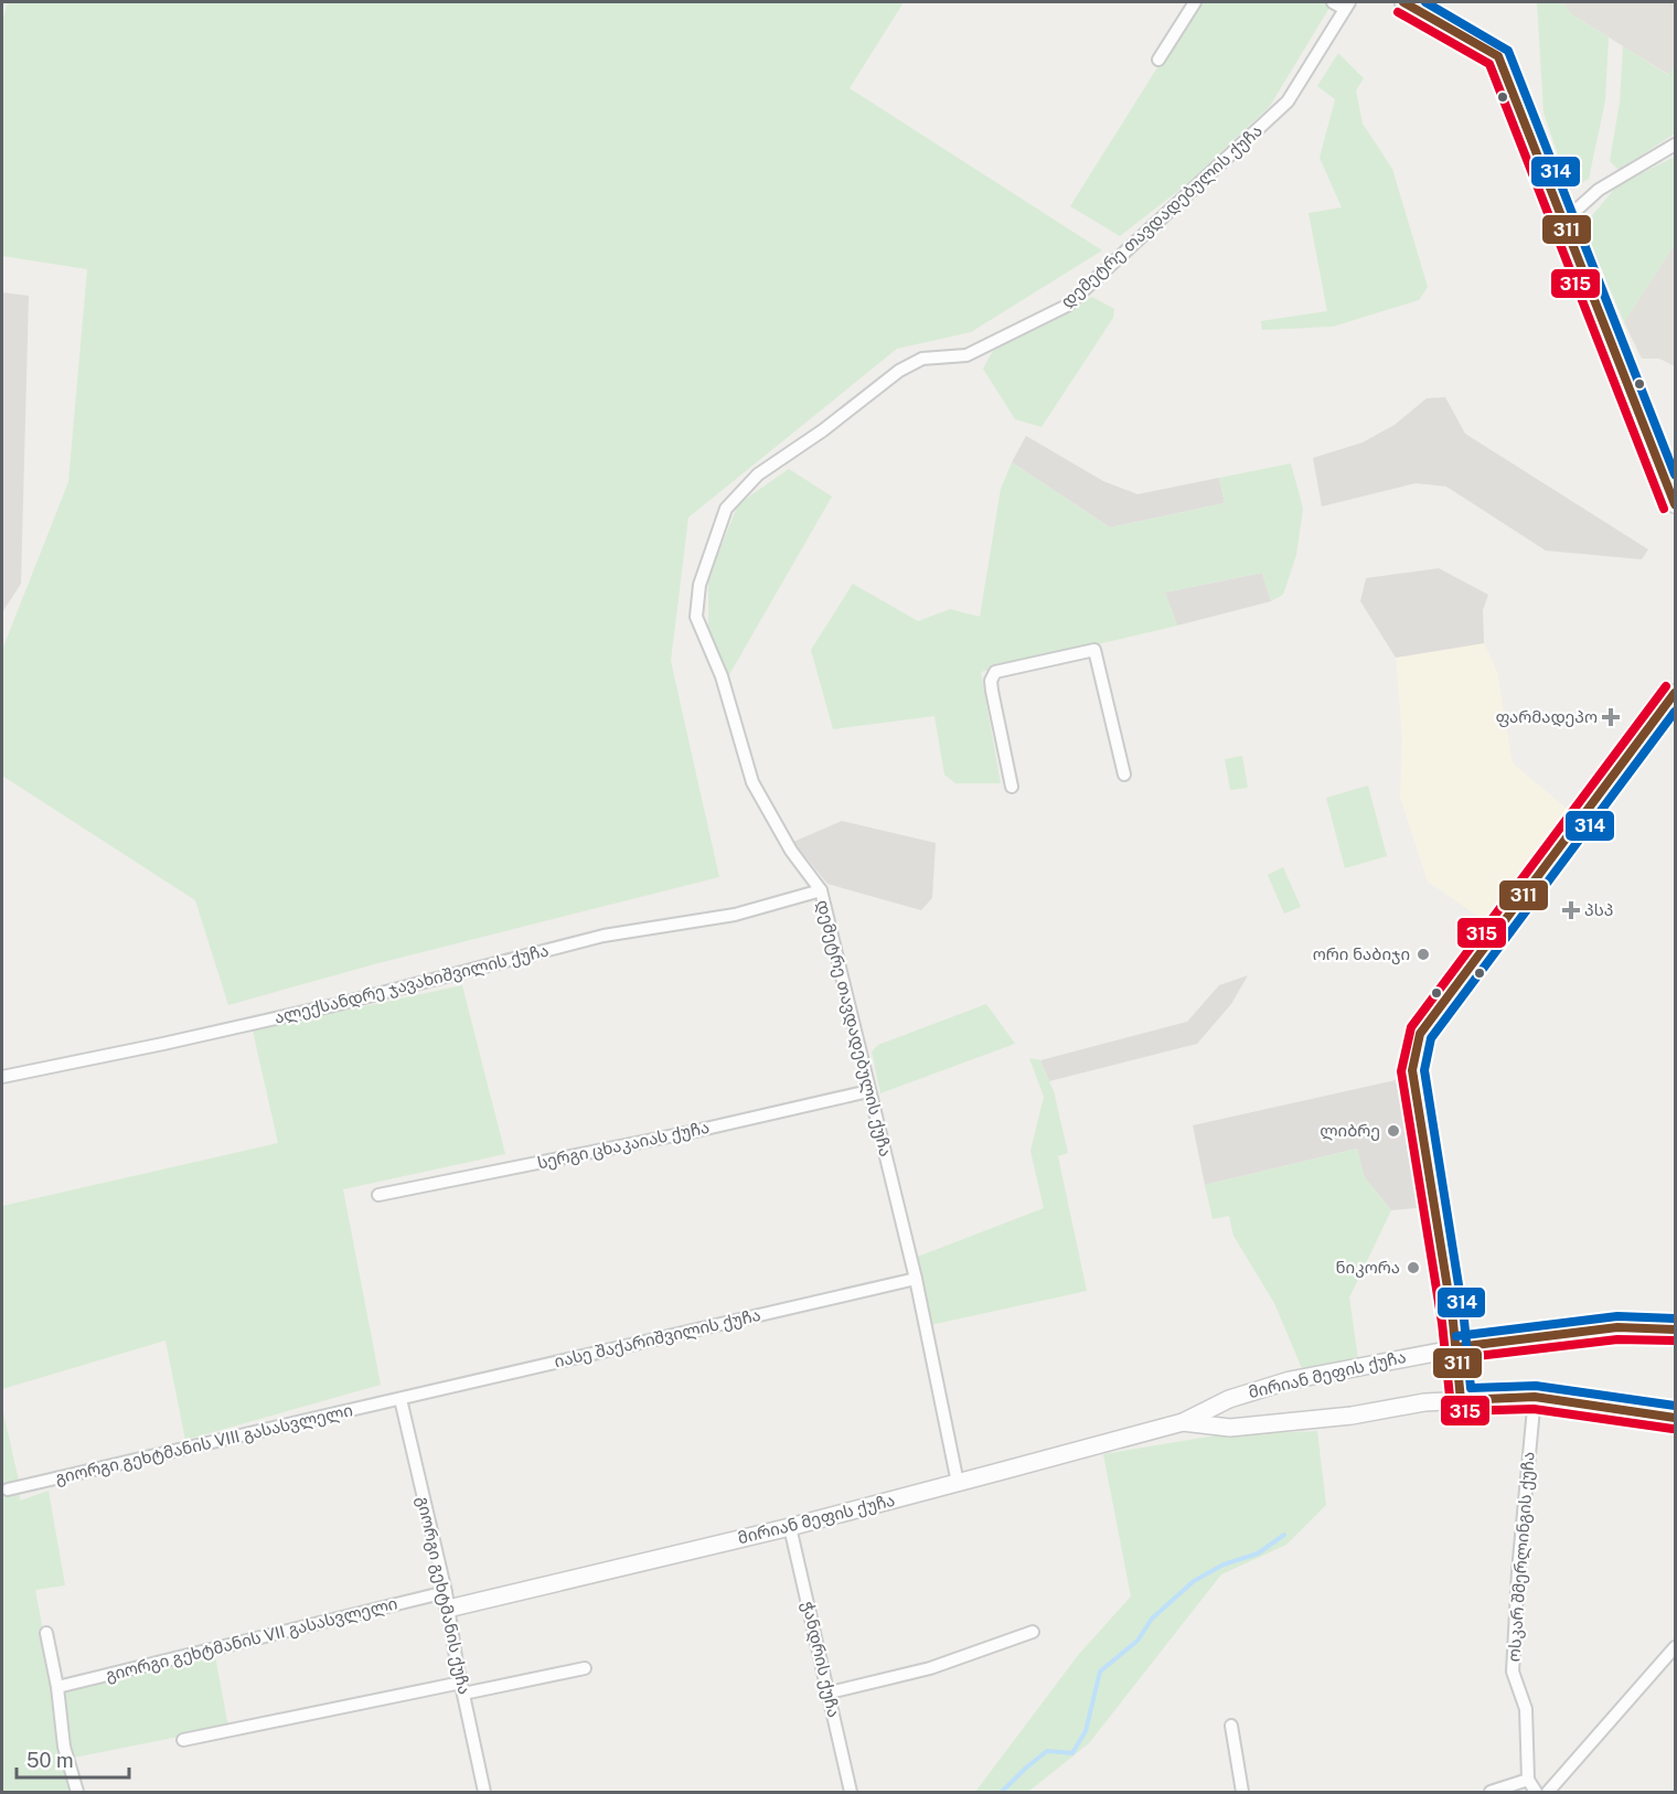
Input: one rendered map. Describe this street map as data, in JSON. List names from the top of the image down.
{
  "streets": {
    "street": [
      "დემეტრე თავდადებულის ქუჩა",
      "ალექსანდრე ჯავახიშვილის ქუჩა",
      "სერგი ცხაკაიას ქუჩა",
      "იასე შაქარიშვილის ქუჩა",
      "მირიან მეფის ქუჩა",
      "გიორგი გეხტმანის VIII გასასვლელი",
      "ოსკარ შმერლინგის ქუჩა",
      "გიორგი გეხტმანის ქუჩა",
      "გიორგი გეხტმანის VII გასასვლელი",
      "ჭანდრის ქუჩა"
    ]
  },
  "crossings": [
    ["დემეტრე თავდადებულის ქუჩა", "ალექსანდრე ჯავახიშვილის ქუჩა"],
    ["დემეტრე თავდადებულის ქუჩა", "სერგი ცხაკაიას ქუჩა"],
    ["დემეტრე თავდადებულის ქუჩა", "იასე შაქარიშვილის ქუჩა"],
    ["დემეტრე თავდადებულის ქუჩა", "მირიან მეფის ქუჩა"],
    ["იასე შაქარიშვილის ქუჩა", "გიორგი გეხტმანის VIII გასასვლელი"],
    ["იასე შაქარიშვილის ქუჩა", "გიორგი გეხტმანის ქუჩა"],
    ["მირიან მეფის ქუჩა", "ოსკარ შმერლინგის ქუჩა"],
    ["მირიან მეფის ქუჩა", "გიორგი გეხტმანის ქუჩა"],
    ["მირიან მეფის ქუჩა", "გიორგი გეხტმანის VII გასასვლელი"],
    ["მირიან მეფის ქუჩა", "ჭანდრის ქუჩა"],
    ["გიორგი გეხტმანის VIII გასასვლელი", "გიორგი გეხტმანის ქუჩა"],
    ["გიორგი გეხტმანის ქუჩა", "გიორგი გეხტმანის VII გასასვლელი"]
  ],
  "places": {
    "health": ["ფარმადეპო", "პსპ"],
    "other": ["ორი ნაბიჯი", "ლიბრე", "ნიკორა"]
  },
  "lines": ["transit line 311", "transit line 314", "transit line 315"],
  "scale_bar": "50 m"
}
